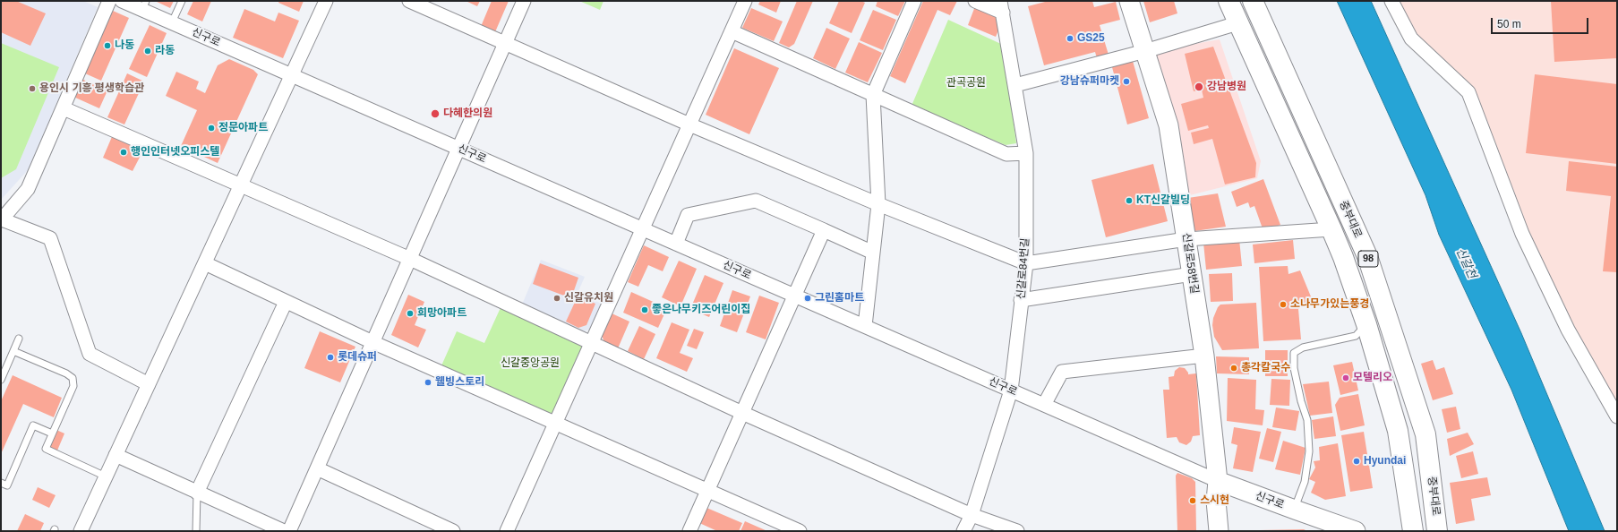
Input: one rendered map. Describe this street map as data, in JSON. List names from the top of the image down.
{
  "streets": {
    "main road": ["중부대로", "98"],
    "street": ["신구로", "신갈로58번길", "신갈로84번길"]
  },
  "crossings": [
    ["신구로", "신갈로58번길"],
    ["신구로", "신갈로84번길"]
  ],
  "water": ["신갈천"],
  "parks": ["관곡공원", "신갈중앙공원"],
  "places": [
    "GS25",
    "나동",
    "라동",
    "강남슈퍼마켓",
    "강남병원",
    "용인시 기흥 평생학습관",
    "다혜한의원",
    "정문아파트",
    "행인인터넷오피스텔",
    "KT신갈빌딩",
    "신갈유치원",
    "그린홈마트",
    "소나무가있는풍경",
    "좋은나무키즈어린이집",
    "희망아파트",
    "롯데슈퍼",
    "총각칼국수",
    "모텔리오",
    "웰빙스토리",
    "Hyundai",
    "스시현"
  ],
  "scale_bar": "50 m"
}
